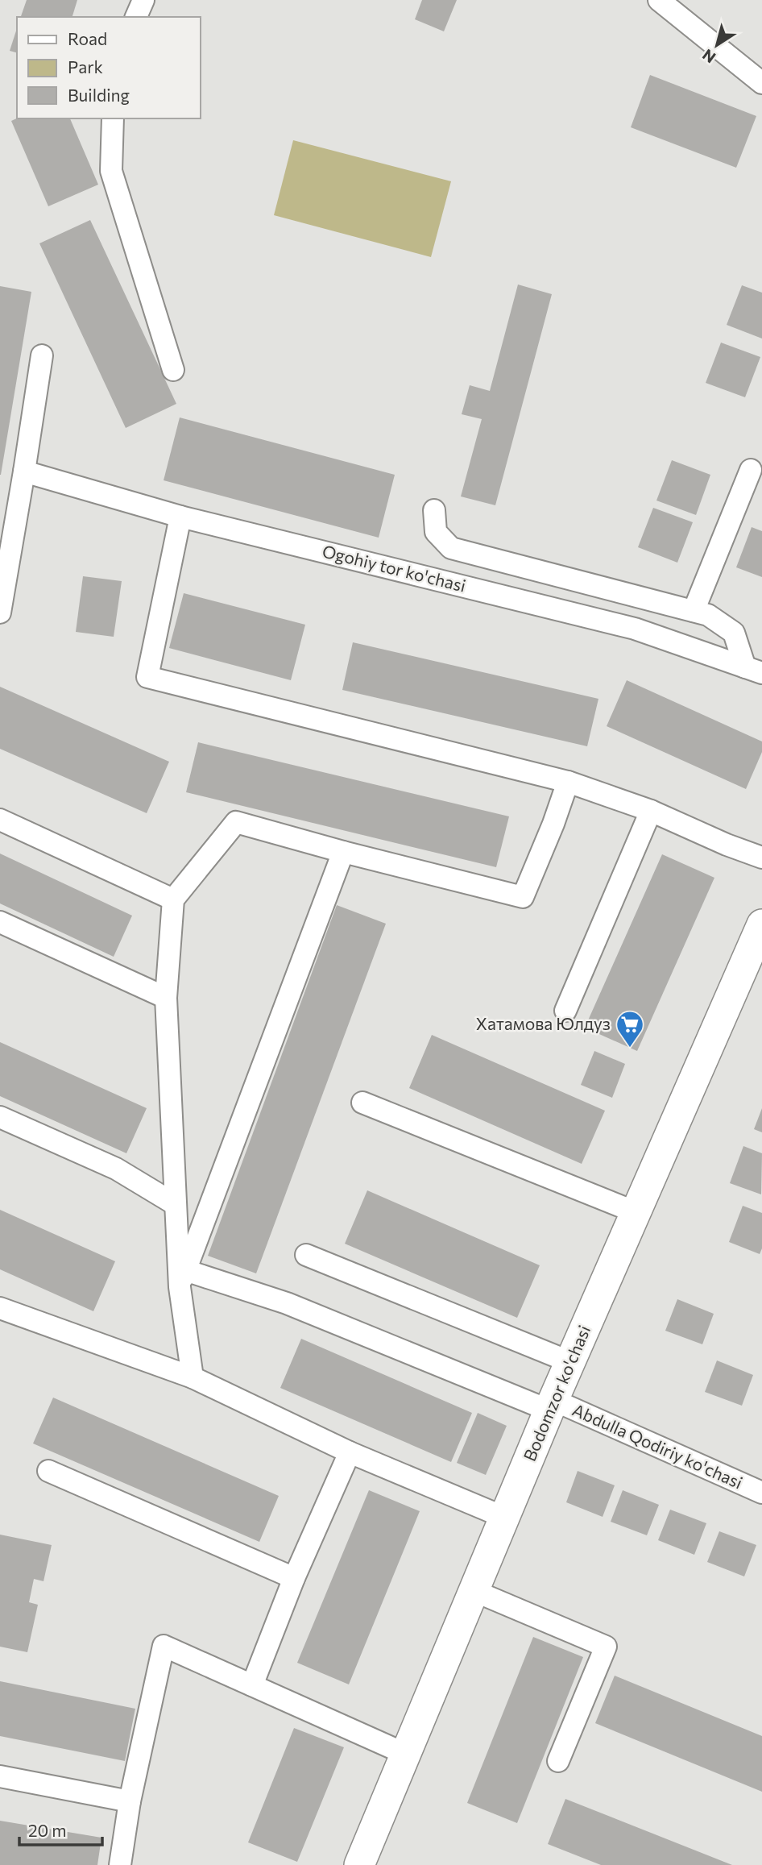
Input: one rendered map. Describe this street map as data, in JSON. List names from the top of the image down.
{
  "streets": {
    "street": ["Ogohiy tor ko'chasi", "Bodomzor ko'chasi", "Abdulla Qodiriy ko'chasi"]
  },
  "crossings": [
    ["Bodomzor ko'chasi", "Abdulla Qodiriy ko'chasi"]
  ],
  "places": {
    "supermarket": ["Хатамова Юлдуз"]
  },
  "legend": ["Road", "Park", "Building"],
  "scale_bar": "20 m",
  "north": "bottom left"
}
